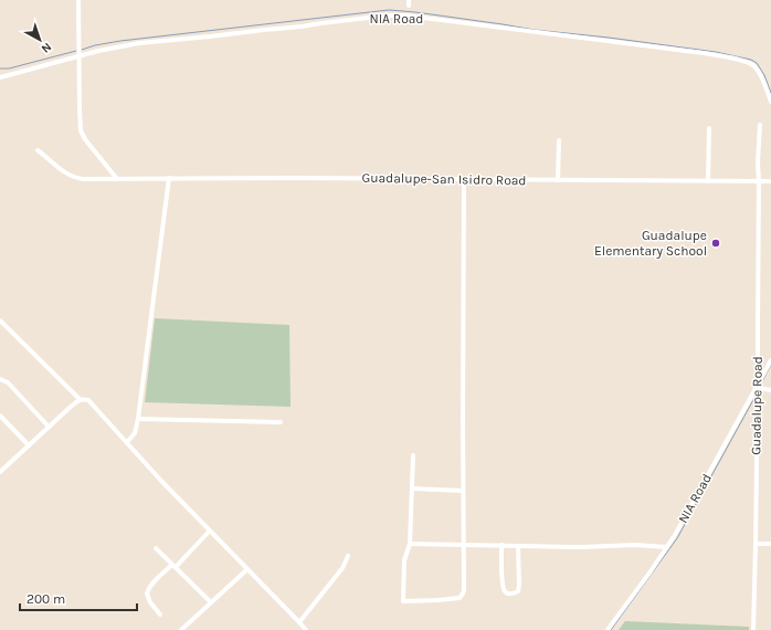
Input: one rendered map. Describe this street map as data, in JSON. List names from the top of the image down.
{
  "streets": {
    "street": ["NIA Road", "Guadalupe-San Isidro Road", "Guadalupe Road"]
  },
  "crossings": [
    ["NIA Road", "Guadalupe Road"],
    ["Guadalupe-San Isidro Road", "Guadalupe Road"]
  ],
  "places": ["Guadalupe Elementary School"],
  "scale_bar": "200 m",
  "north": "bottom right"
}
